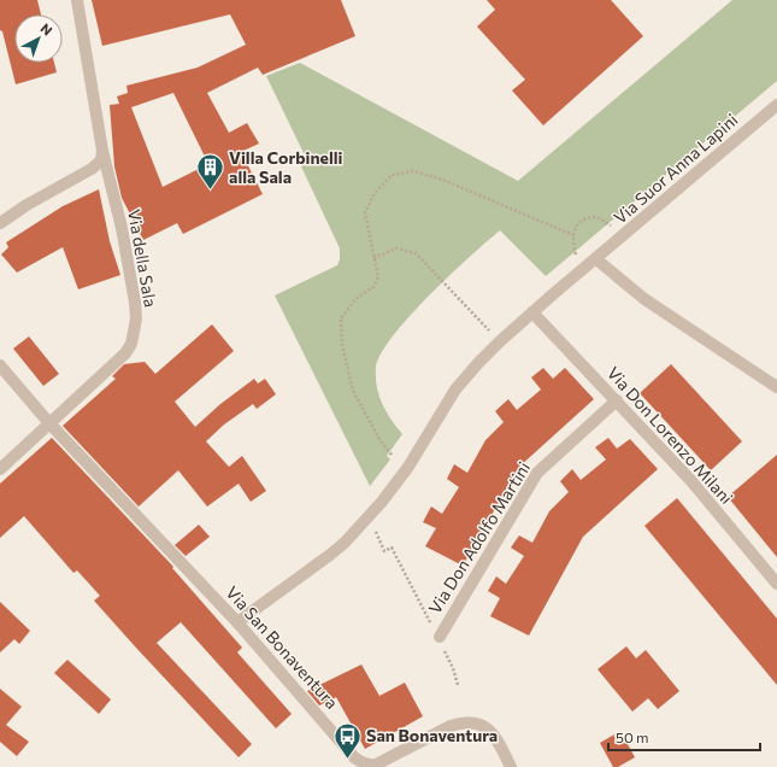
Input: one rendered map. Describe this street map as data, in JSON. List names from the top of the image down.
{
  "streets": {
    "street": [
      "Via Suor Anna Lapini",
      "Via della Sala",
      "Via Don Lorenzo Milani",
      "Via Don Adolfo Martini",
      "Via San Bonaventura"
    ]
  },
  "crossings": [
    ["Via Suor Anna Lapini", "Via Don Lorenzo Milani"],
    ["Via Suor Anna Lapini", "Via San Bonaventura"],
    ["Via della Sala", "Via San Bonaventura"],
    ["Via Don Lorenzo Milani", "Via Don Adolfo Martini"]
  ],
  "places": {
    "building": ["Villa Corbinelli alla Sala"],
    "bus stop": ["San Bonaventura"]
  },
  "scale_bar": "50 m",
  "north": "top right"
}
